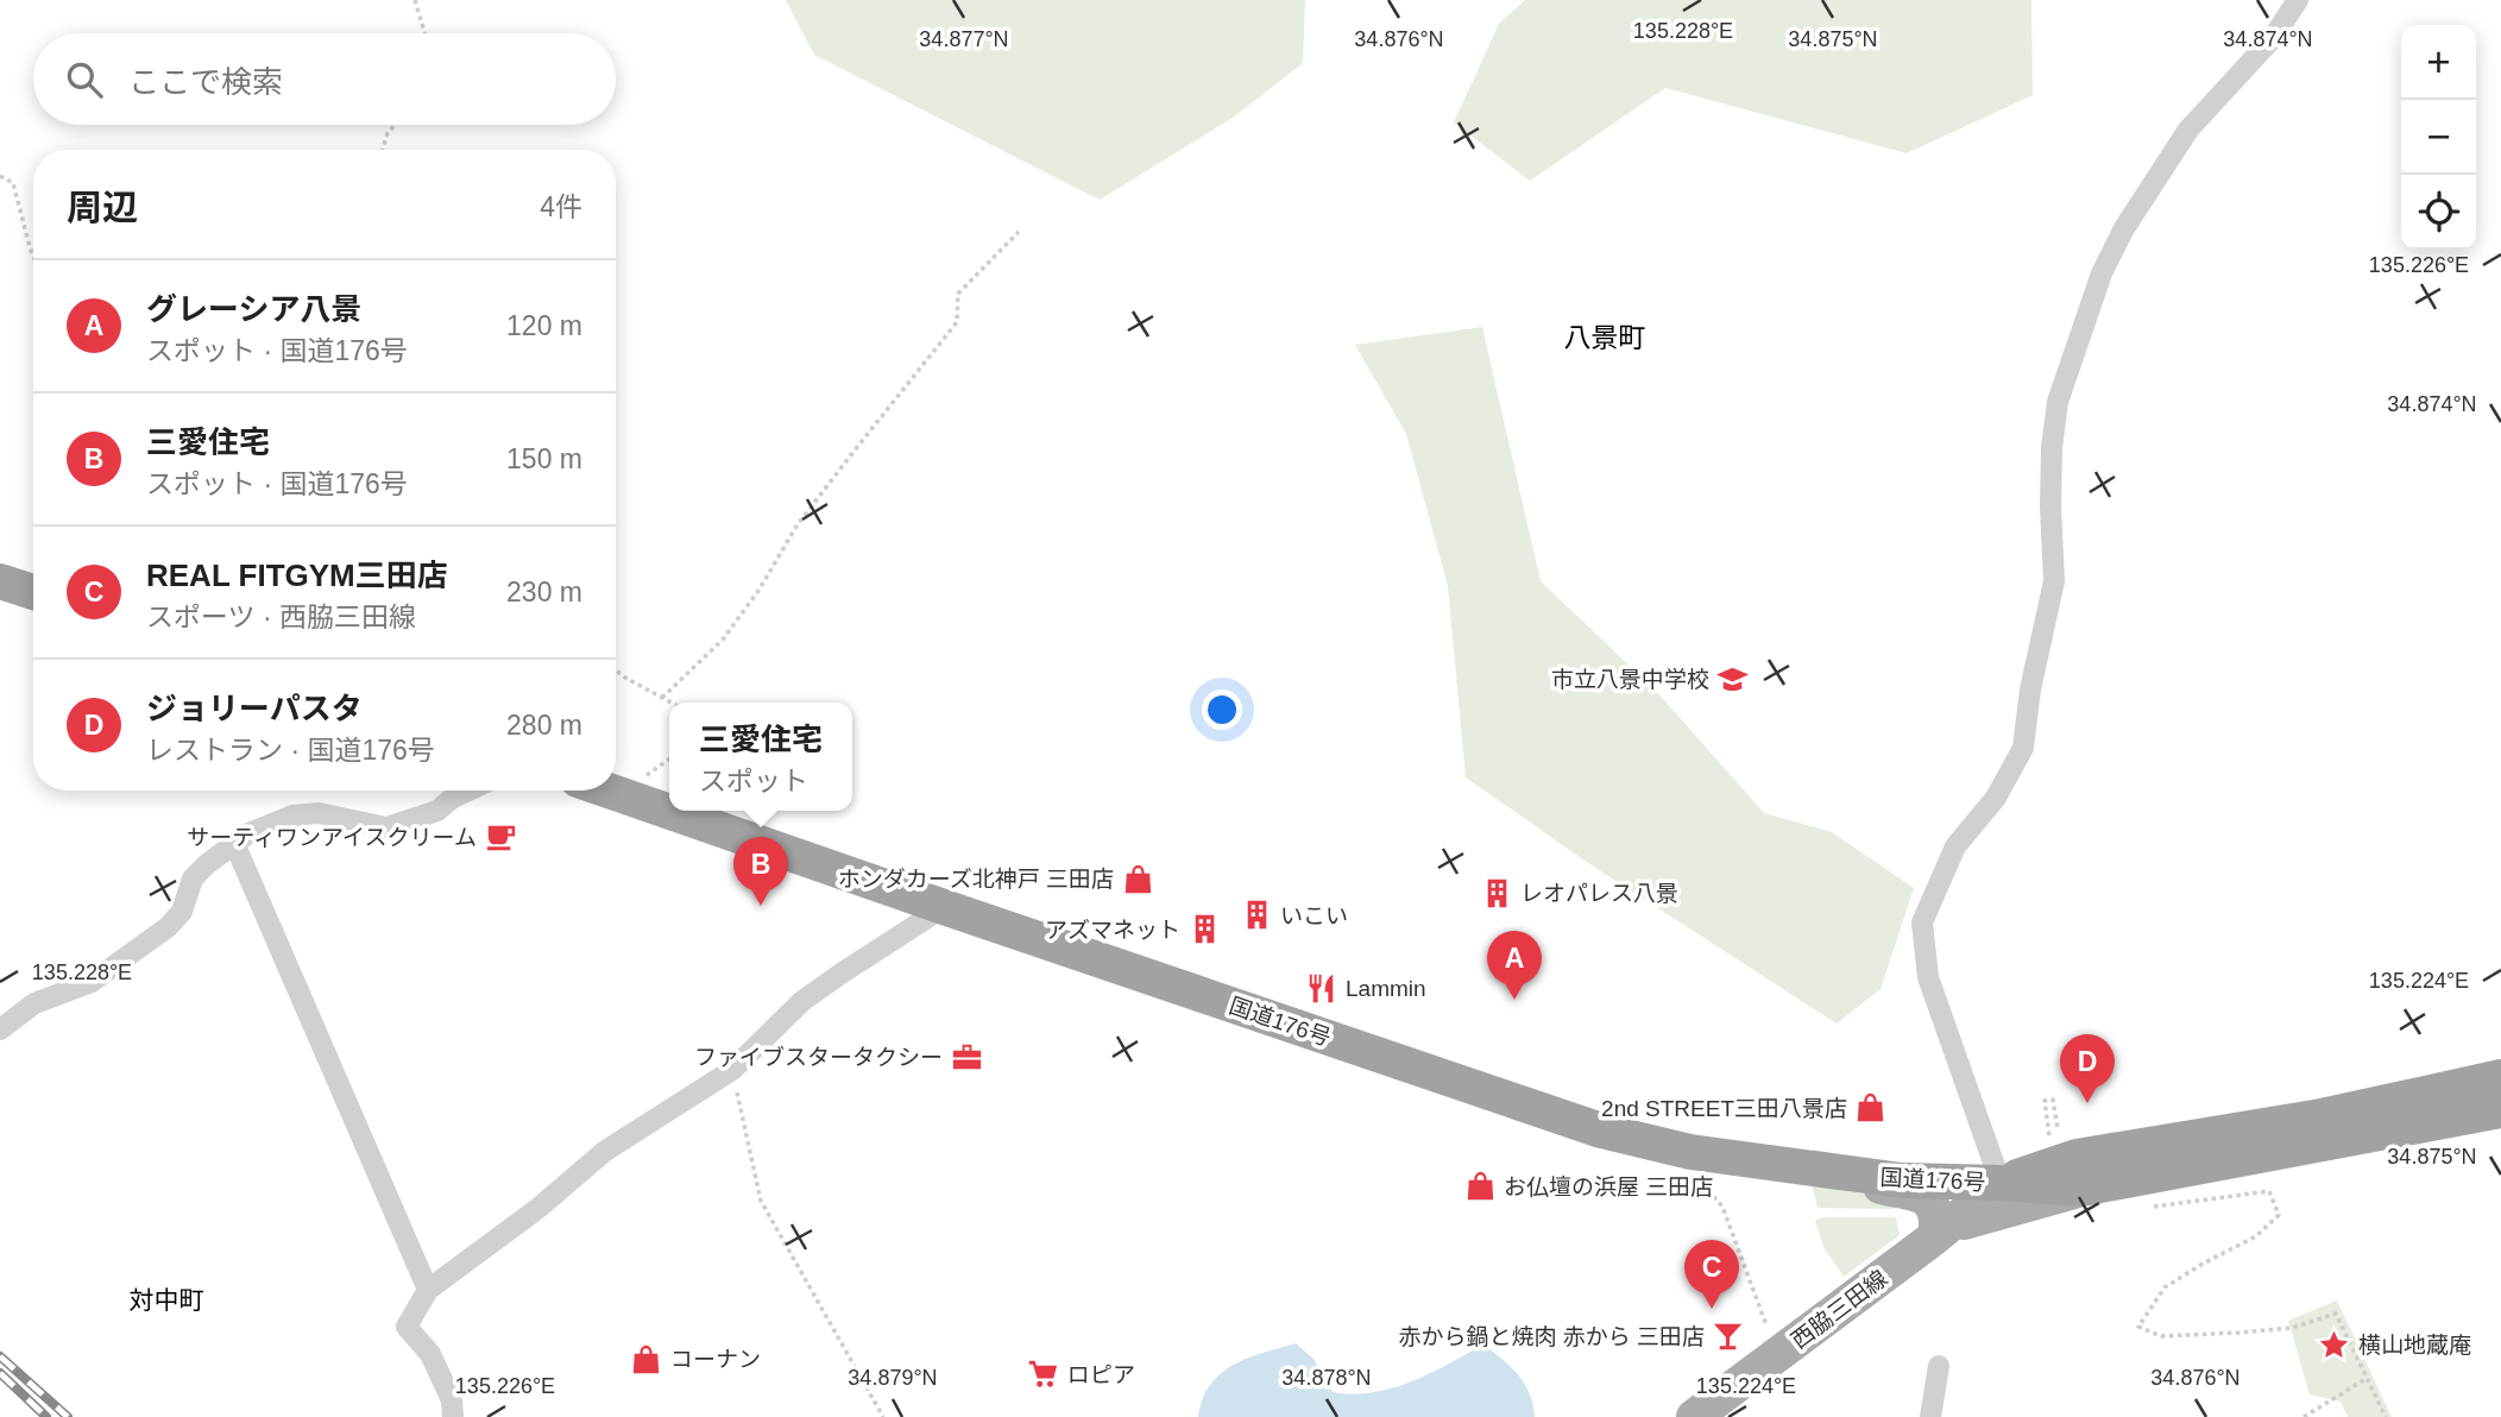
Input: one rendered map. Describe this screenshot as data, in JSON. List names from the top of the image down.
{
  "streets": {
    "highway": ["国道176号"],
    "main road": ["西脇三田線"]
  },
  "crossings": [
    ["国道176号", "西脇三田線"]
  ],
  "districts": ["八景町", "対中町"],
  "places": {
    "school or university": ["市立八景中学校"],
    "cafe": ["サーティワンアイスクリーム"],
    "shop": [
      "ホンダカーズ北神戸 三田店",
      "2nd STREET三田八景店",
      "お仏壇の浜屋 三田店",
      "コーナン"
    ],
    "building": ["レオパレス八景", "いこい", "アズマネット"],
    "restaurant": ["Lammin"],
    "office": ["ファイブスタータクシー"],
    "bar": ["赤から鍋と焼肉 赤から 三田店"],
    "place": ["横山地蔵庵"],
    "supermarket": ["ロピア"]
  },
  "page": {
    "map_buttons": ["+", "−"],
    "search": "ここで検索",
    "heading": ["周辺", "4件"],
    "list": [
      {
        "mark": "A",
        "name": "グレーシア八景",
        "note": "スポット · 国道176号",
        "value": "120 m"
      },
      {
        "mark": "B",
        "name": "三愛住宅",
        "note": "スポット · 国道176号",
        "value": "150 m"
      },
      {
        "mark": "C",
        "name": "REAL FITGYM三田店",
        "note": "スポーツ · 西脇三田線",
        "value": "230 m"
      },
      {
        "mark": "D",
        "name": "ジョリーパスタ",
        "note": "レストラン · 国道176号",
        "value": "280 m"
      }
    ],
    "popup": ["三愛住宅", "スポット"],
    "pins": [
      "B",
      "A",
      "D",
      "C"
    ]
  },
  "coordinates": [
    "135.228°E",
    "34.877°N",
    "34.876°N",
    "34.874°N",
    "34.875°N",
    "135.226°E",
    "135.224°E",
    "34.879°N",
    "34.878°N"
  ]
}
